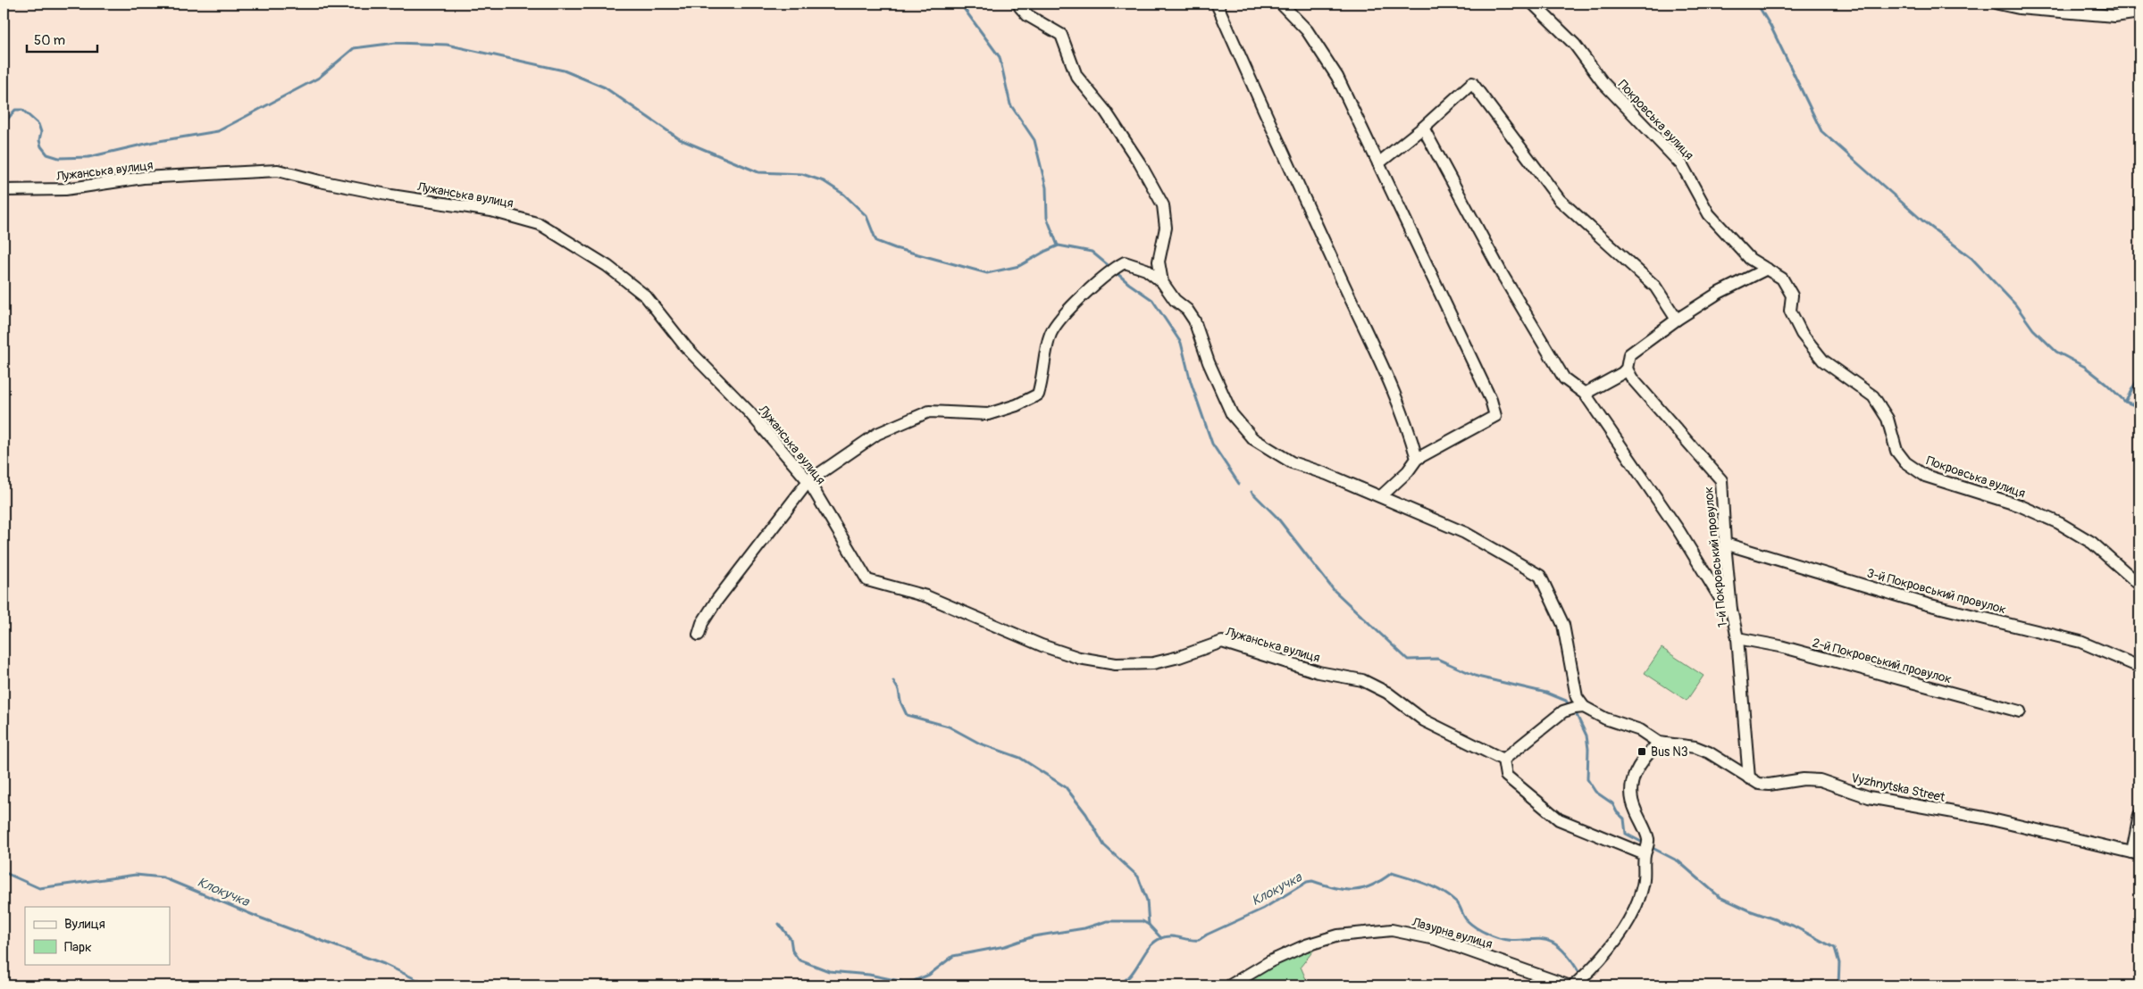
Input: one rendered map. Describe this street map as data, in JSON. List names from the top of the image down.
{
  "streets": {
    "street": [
      "Покровська вулиця",
      "Лужанська вулиця",
      "1-й Покровський провулок",
      "3-й Покровський провулок",
      "2-й Покровський провулок",
      "Vyzhnytska Street",
      "Лазурна вулиця"
    ]
  },
  "crossings": [
    ["1-й Покровський провулок", "3-й Покровський провулок"],
    ["1-й Покровський провулок", "2-й Покровський провулок"],
    ["1-й Покровський провулок", "Vyzhnytska Street"]
  ],
  "water": ["Клокучка"],
  "places": {
    "transit": ["Bus N3"]
  },
  "legend": ["Вулиця", "Парк"],
  "scale_bar": "50 m"
}
